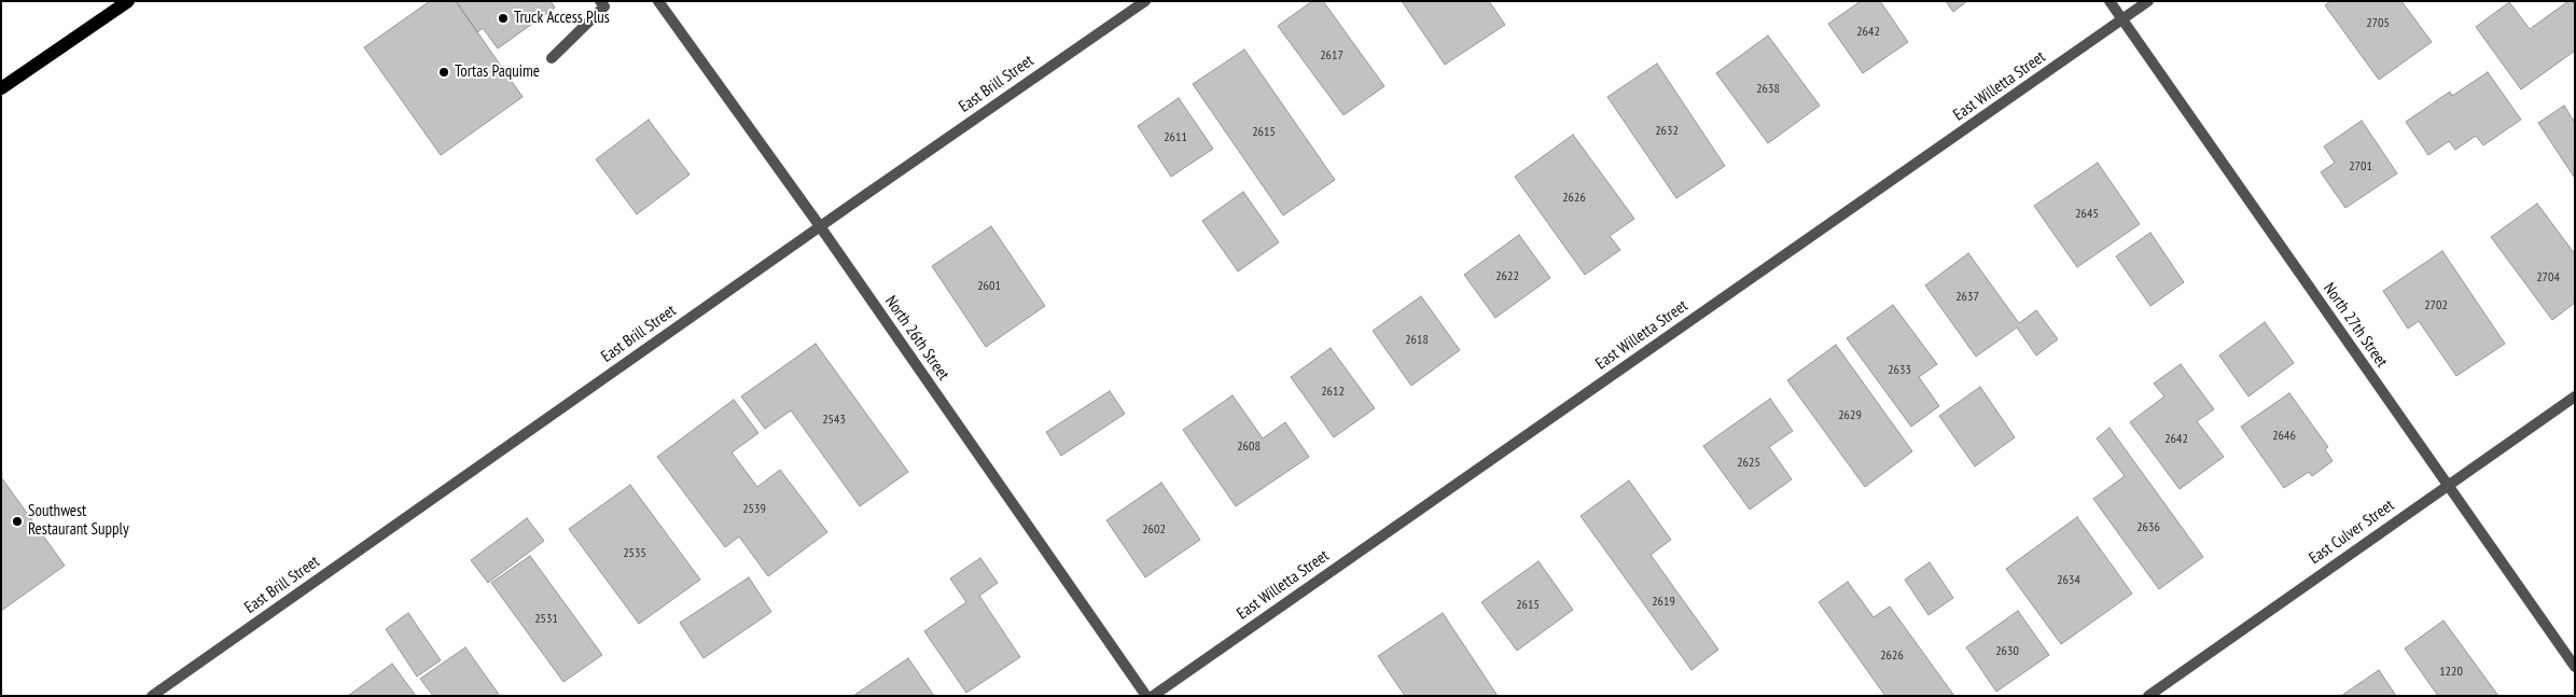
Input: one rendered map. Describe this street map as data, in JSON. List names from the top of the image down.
{
  "streets": {
    "street": [
      "East Brill Street",
      "East Willetta Street",
      "North 27th Street",
      "North 26th Street",
      "East Culver Street"
    ]
  },
  "crossings": [
    ["East Brill Street", "North 26th Street"],
    ["East Willetta Street", "North 27th Street"],
    ["North 27th Street", "East Culver Street"]
  ],
  "places": ["Truck Access Plus", "Tortas Paquime", "Southwest Restaurant Supply"],
  "house_numbers": [
    "2705",
    "2642",
    "2617",
    "2638",
    "2632",
    "2615",
    "2611",
    "2701",
    "2626",
    "2645",
    "2622",
    "2704",
    "2601",
    "2637",
    "2702",
    "2618",
    "2633",
    "2612",
    "2629",
    "2543",
    "2646",
    "2642",
    "2608",
    "2625",
    "2539",
    "2636",
    "2602",
    "2535",
    "2634",
    "2619",
    "2615",
    "2531",
    "2630",
    "2626",
    "1220"
  ]
}
